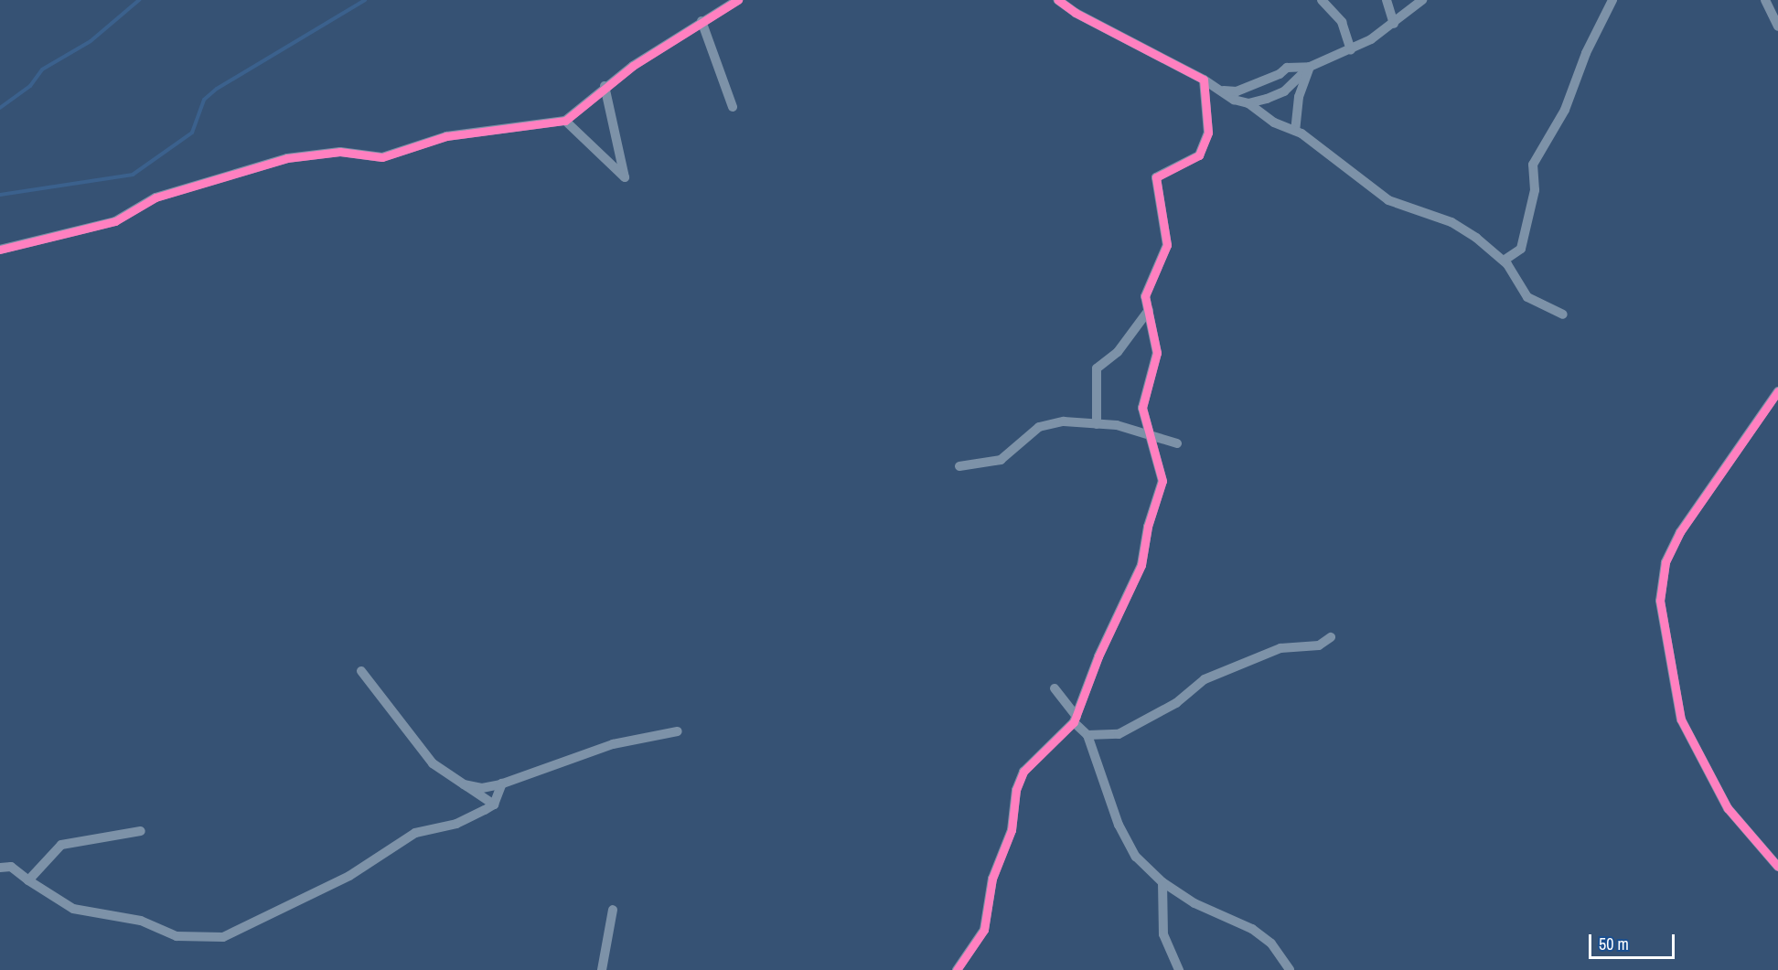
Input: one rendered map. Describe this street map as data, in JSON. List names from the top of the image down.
{
  "scale_bar": "50 m"
}
